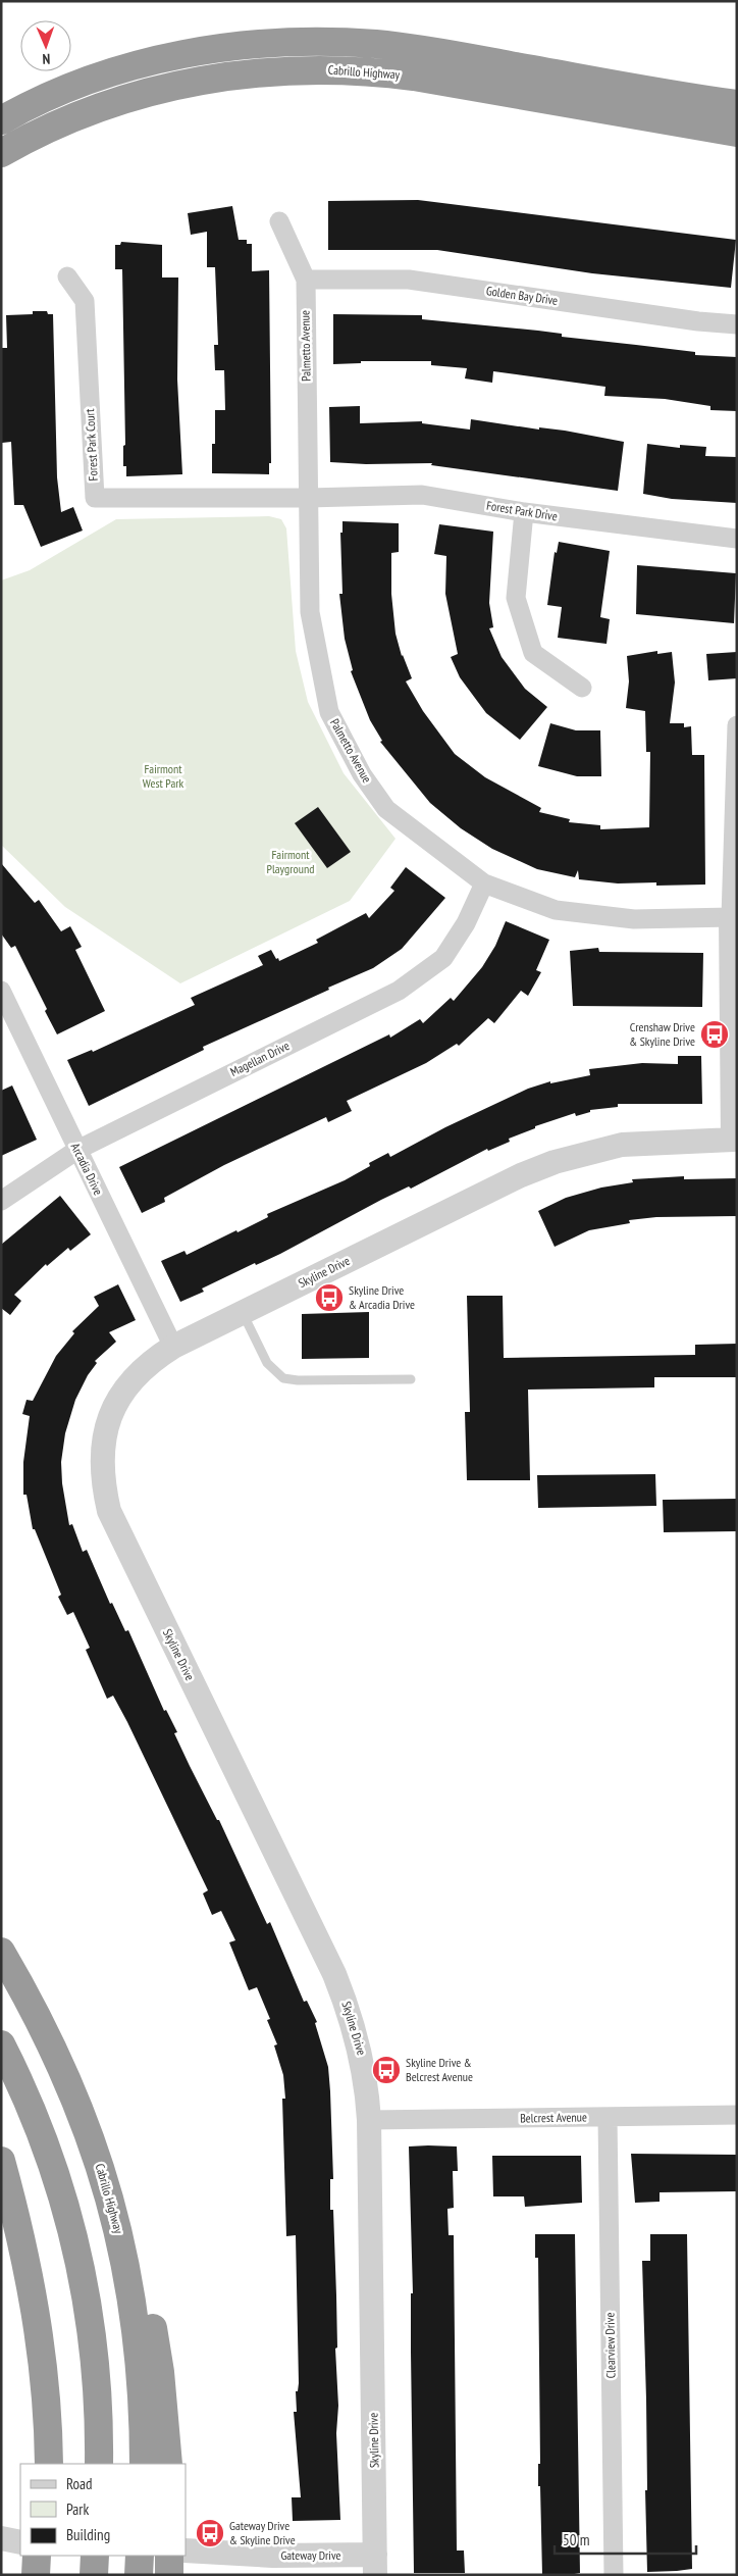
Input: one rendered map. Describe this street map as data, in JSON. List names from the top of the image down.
{
  "streets": {
    "highway": ["Cabrillo Highway"],
    "street": [
      "Golden Bay Drive",
      "Palmetto Avenue",
      "Forest Park Court",
      "Forest Park Drive",
      "Magellan Drive",
      "Arcadia Drive",
      "Skyline Drive",
      "Belcrest Avenue",
      "Clearview Drive",
      "Gateway Drive"
    ]
  },
  "crossings": [
    ["Golden Bay Drive", "Palmetto Avenue"],
    ["Palmetto Avenue", "Forest Park Court"],
    ["Palmetto Avenue", "Forest Park Drive"],
    ["Palmetto Avenue", "Magellan Drive"],
    ["Forest Park Court", "Forest Park Drive"],
    ["Magellan Drive", "Arcadia Drive"],
    ["Arcadia Drive", "Skyline Drive"],
    ["Skyline Drive", "Belcrest Avenue"],
    ["Skyline Drive", "Gateway Drive"],
    ["Belcrest Avenue", "Clearview Drive"]
  ],
  "parks": ["Fairmont West Park", "Fairmont Playground"],
  "places": {
    "bus stop": [
      "Crenshaw Drive & Skyline Drive",
      "Skyline Drive & Arcadia Drive",
      "Skyline Drive & Belcrest Avenue",
      "Gateway Drive & Skyline Drive"
    ]
  },
  "legend": ["Road", "Park", "Building"],
  "scale_bar": "50 m",
  "north": "bottom"
}
